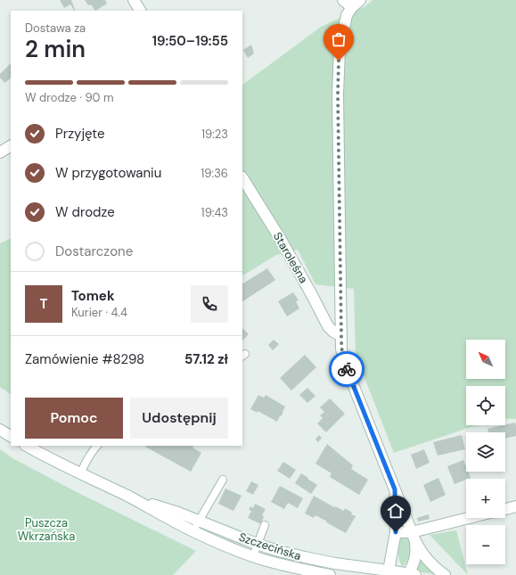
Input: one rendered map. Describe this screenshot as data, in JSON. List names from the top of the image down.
{
  "streets": {
    "street": ["Staroleśna", "Szczecińska"]
  },
  "parks": ["Puszcza Wkrzańska"],
  "north": "top left",
  "page": {
    "heading": ["2 min", "Dostawa za", "19:50–19:55"],
    "panel": [
      "Tomek",
      "Kurier · 4.4",
      "Zamówienie #8298",
      "57.12 zł"
    ],
    "bar": "W drodze · 90 m",
    "list": [
      ["Przyjęte", "19:23"],
      ["W przygotowaniu", "19:36"],
      ["W drodze", "19:43"],
      "Dostarczone"
    ],
    "round": "T",
    "map_buttons": ["+", "−"],
    "buttons": ["Pomoc", "Udostępnij"]
  }
}
